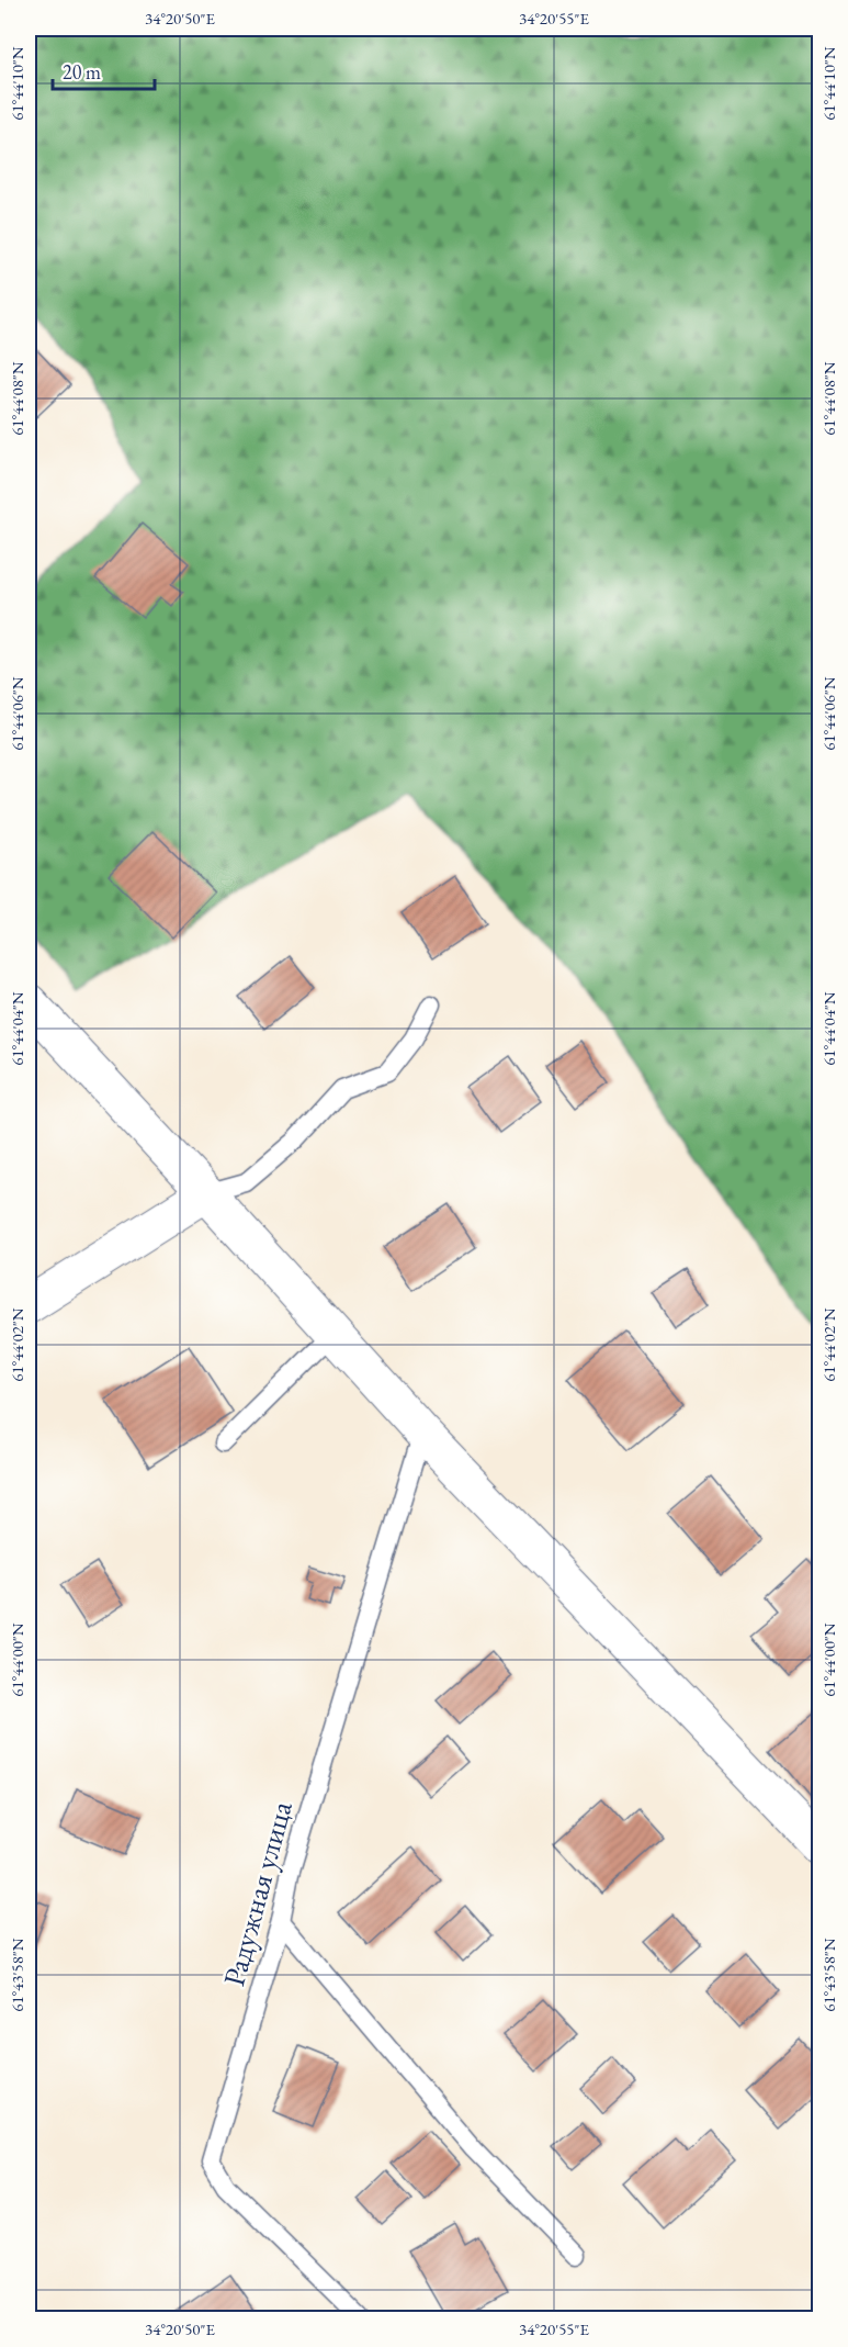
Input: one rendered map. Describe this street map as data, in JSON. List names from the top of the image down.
{
  "streets": {
    "lane": ["Радужная улица"]
  },
  "scale_bar": "20 m",
  "coordinates": [
    "34°20'50\"E",
    "34°20'55\"E",
    "61°44'10\"N",
    "61°44'08\"N",
    "61°44'06\"N",
    "61°44'04\"N",
    "61°44'02\"N",
    "61°44'00\"N",
    "61°43'58\"N"
  ]
}
